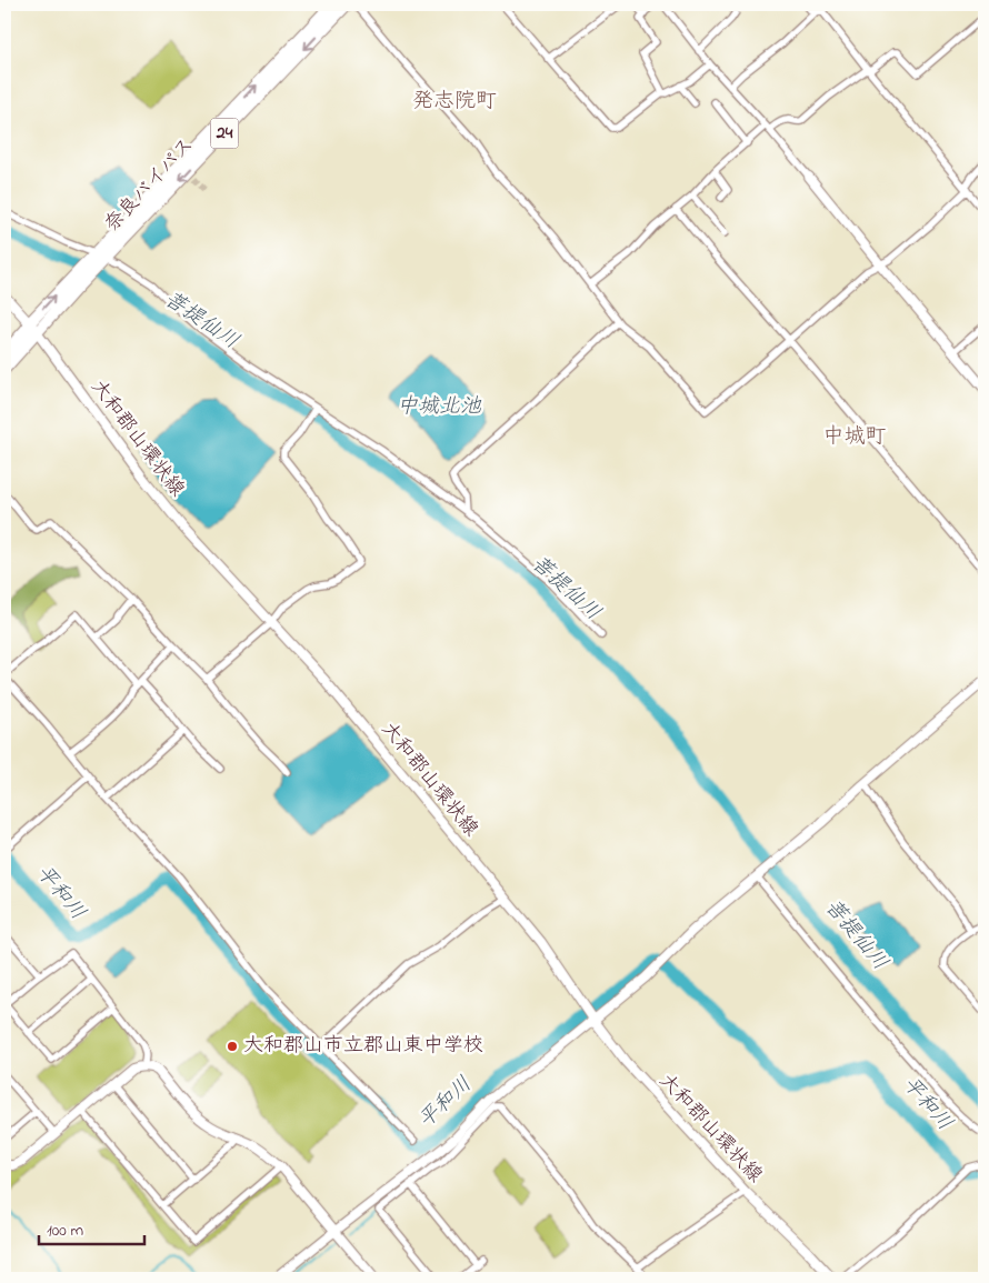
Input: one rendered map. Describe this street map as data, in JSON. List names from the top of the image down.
{
  "streets": {
    "highway": ["24", "奈良バイパス"],
    "street": ["大和郡山環状線"]
  },
  "crossings": [
    ["奈良バイパス", "大和郡山環状線"]
  ],
  "districts": ["発志院町", "中城町"],
  "water": ["菩提仙川", "中城北池", "平和川"],
  "places": ["大和郡山市立郡山東中学校"],
  "scale_bar": "100 m"
}
